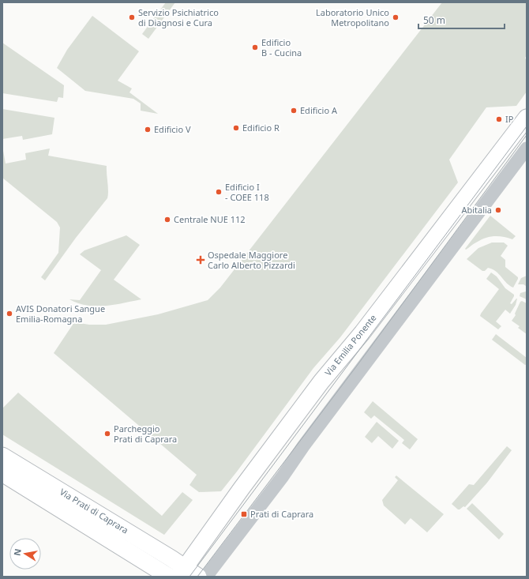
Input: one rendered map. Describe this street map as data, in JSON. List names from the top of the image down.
{
  "streets": {
    "main road": ["Via Emilia Ponente", "Via Prati di Caprara"]
  },
  "crossings": [
    ["Via Emilia Ponente", "Via Prati di Caprara"]
  ],
  "places": {
    "other": [
      "Servizio Psichiatrico di Diagnosi e Cura",
      "Laboratorio Unico Metropolitano",
      "Edificio B - Cucina",
      "Edificio A",
      "IP",
      "Edificio R",
      "Edificio V",
      "Edificio I - COEE 118",
      "Abitalia",
      "Centrale NUE 112",
      "AVIS Donatori Sangue Emilia-Romagna",
      "Parcheggio Prati di Caprara"
    ],
    "health": ["Ospedale Maggiore Carlo Alberto Pizzardi"],
    "transit": ["Prati di Caprara"]
  },
  "scale_bar": "50 m",
  "north": "left"
}
